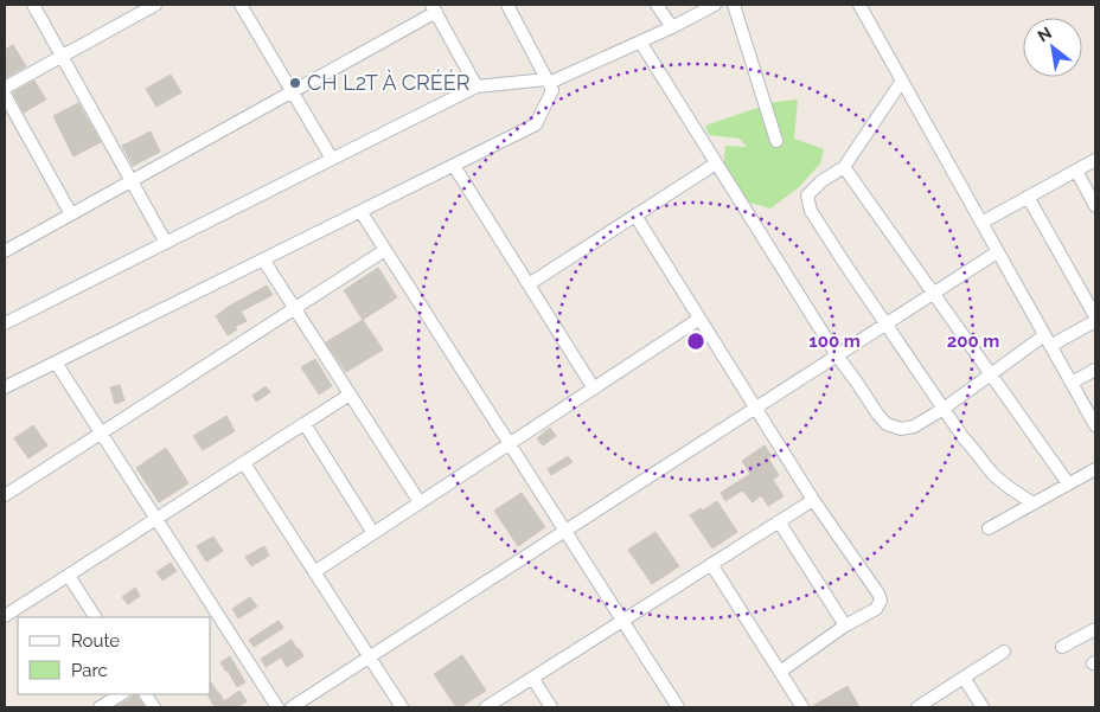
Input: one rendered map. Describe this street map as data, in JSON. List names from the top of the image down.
{
  "places": ["CH L2T À CRÉÉR"],
  "legend": ["Route", "Parc"],
  "north": "top left",
  "rings": ["100 m", "200 m"]
}
